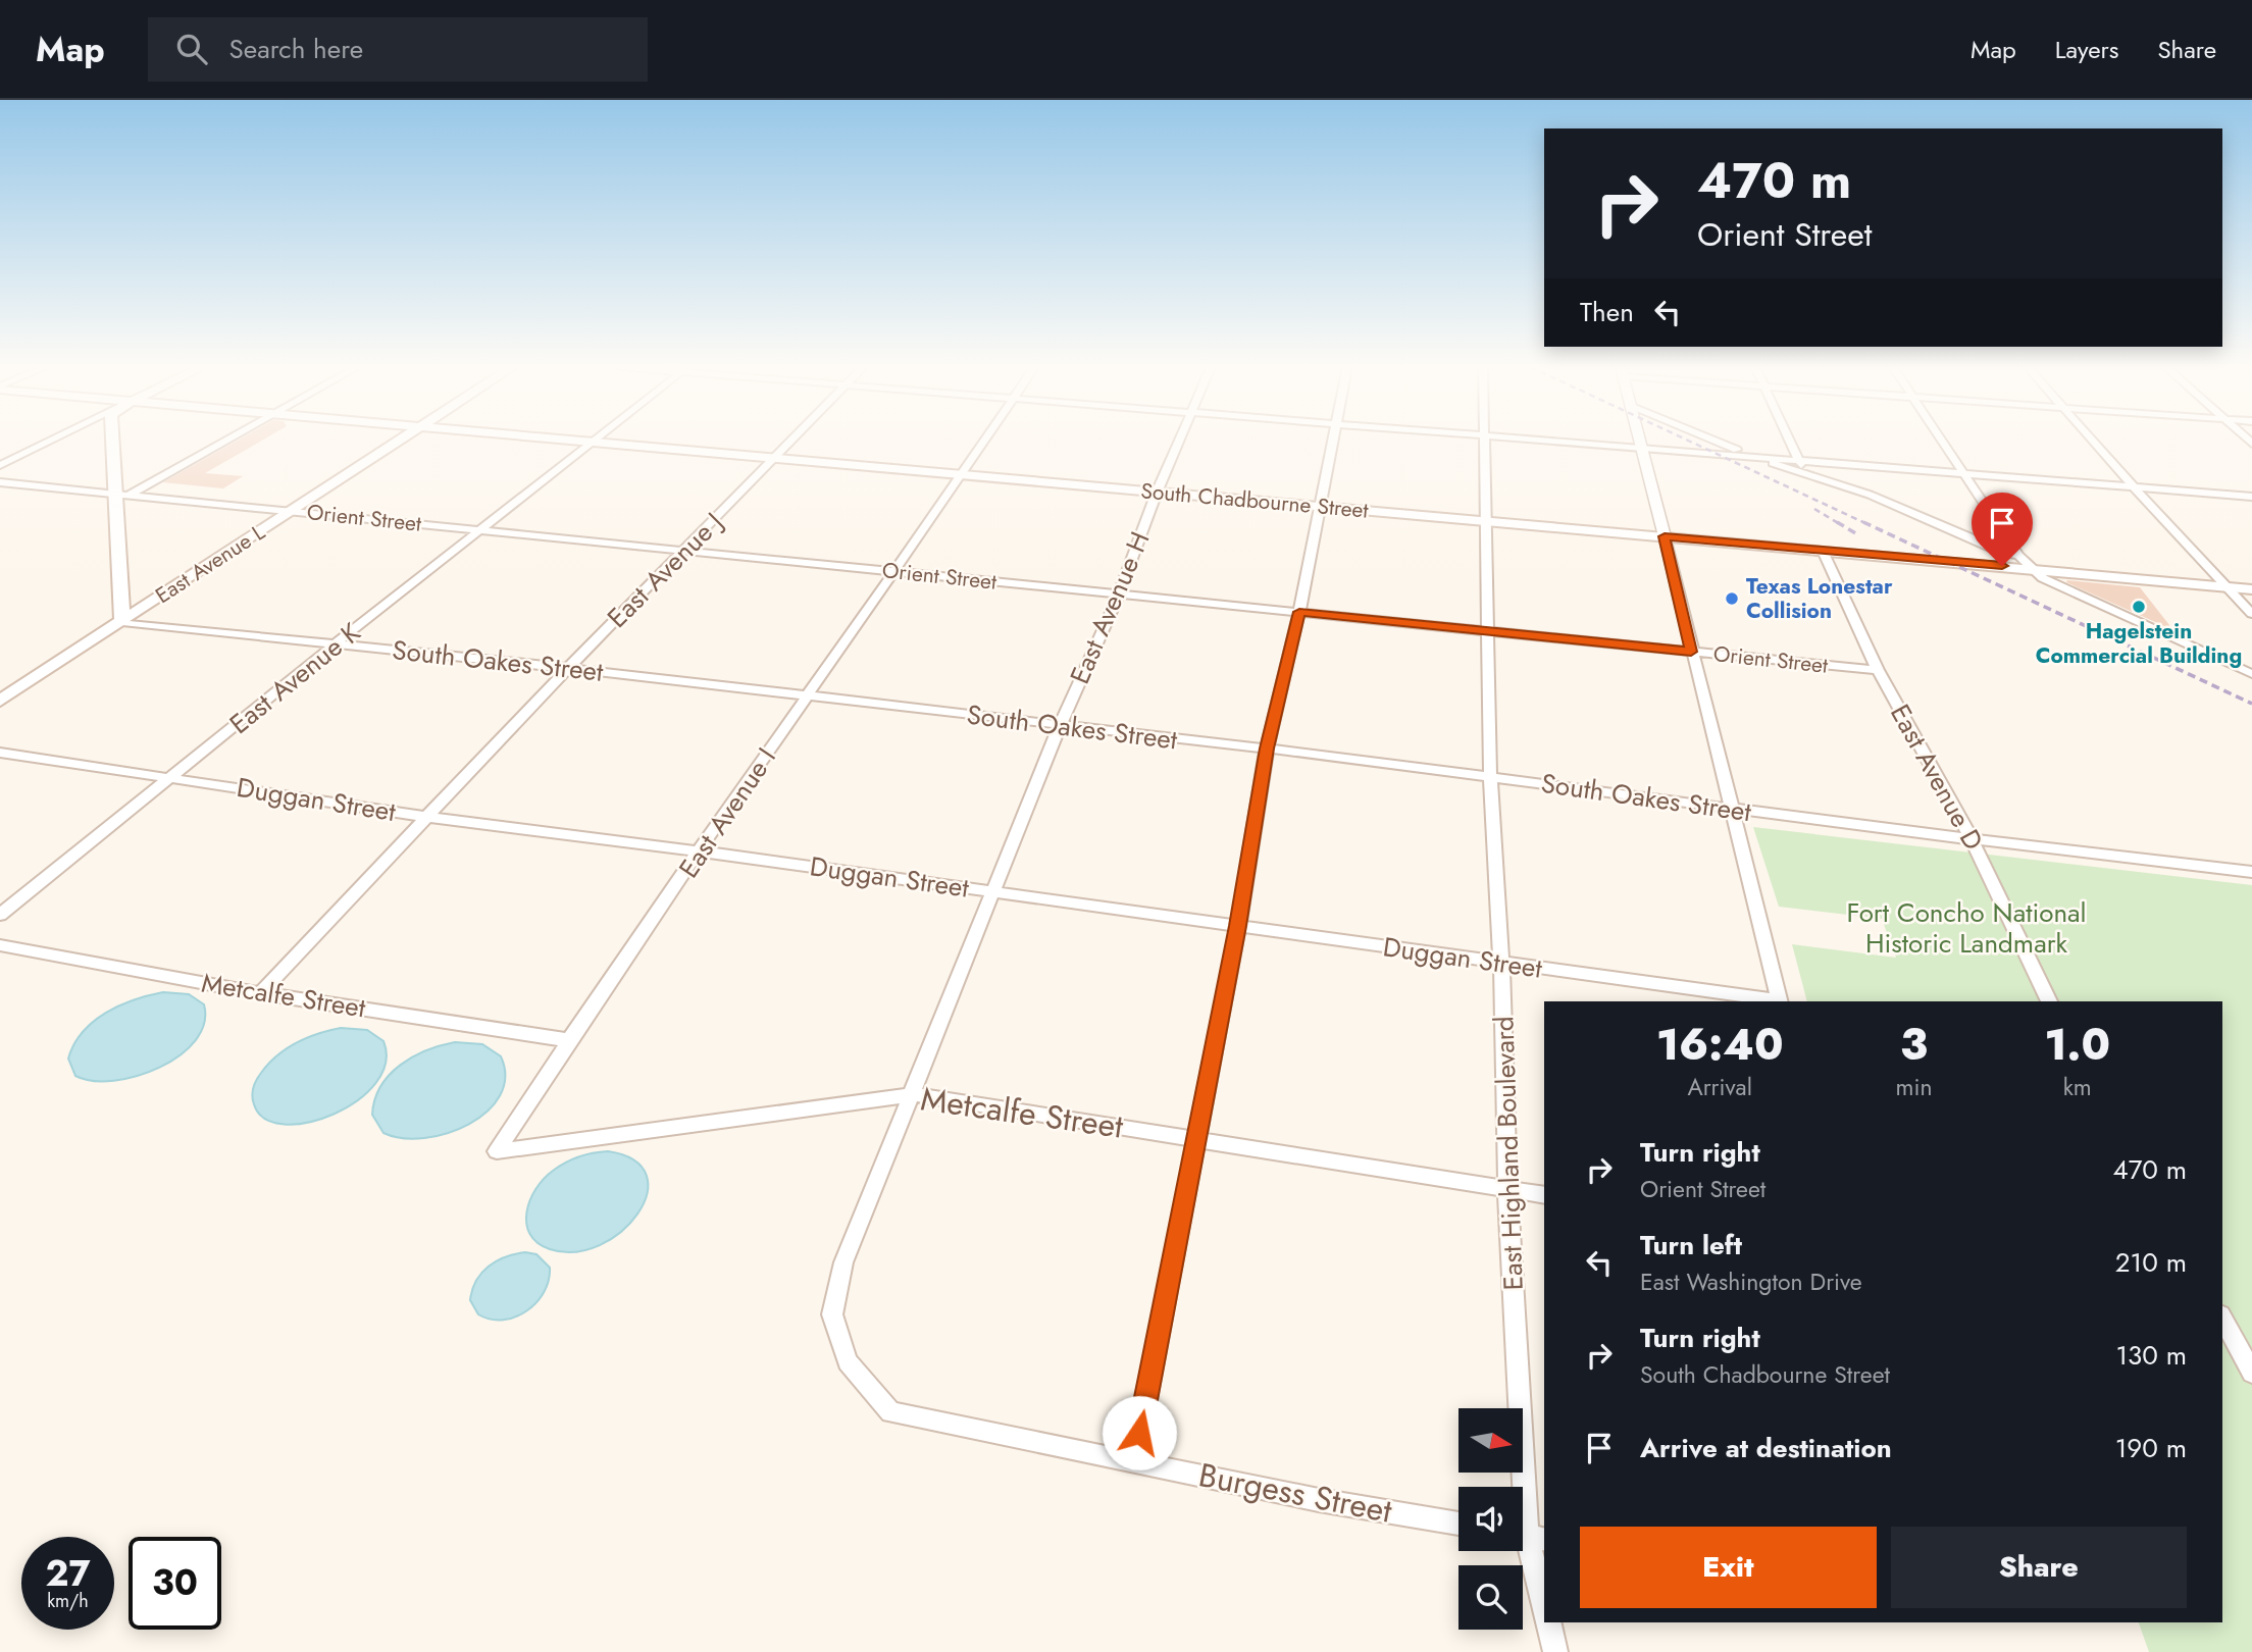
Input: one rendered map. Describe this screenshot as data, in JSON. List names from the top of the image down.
{
  "streets": {
    "main road": ["South Chadbourne Street", "East Avenue L"],
    "street": [
      "Orient Street",
      "East Avenue J",
      "East Avenue H",
      "South Oakes Street",
      "East Avenue K",
      "East Avenue D",
      "Duggan Street",
      "East Avenue I",
      "Metcalfe Street",
      "East Highland Boulevard",
      "Burgess Street"
    ]
  },
  "crossings": [
    ["South Chadbourne Street", "East Avenue J"],
    ["South Chadbourne Street", "East Avenue H"],
    ["South Chadbourne Street", "East Avenue K"],
    ["South Chadbourne Street", "East Avenue D"],
    ["South Chadbourne Street", "East Avenue I"],
    ["South Chadbourne Street", "East Highland Boulevard"],
    ["Orient Street", "East Avenue L"],
    ["Orient Street", "East Avenue J"],
    ["Orient Street", "East Avenue H"],
    ["Orient Street", "East Avenue K"],
    ["Orient Street", "East Avenue D"],
    ["Orient Street", "East Avenue I"],
    ["Orient Street", "East Highland Boulevard"],
    ["East Avenue L", "South Oakes Street"],
    ["East Avenue J", "South Oakes Street"],
    ["East Avenue J", "Duggan Street"],
    ["East Avenue J", "Metcalfe Street"],
    ["East Avenue H", "South Oakes Street"],
    ["East Avenue H", "Duggan Street"],
    ["East Avenue H", "Metcalfe Street"],
    ["East Avenue H", "Burgess Street"],
    ["South Oakes Street", "East Avenue K"],
    ["South Oakes Street", "East Avenue D"],
    ["South Oakes Street", "East Avenue I"],
    ["South Oakes Street", "East Highland Boulevard"],
    ["East Avenue K", "Duggan Street"],
    ["Duggan Street", "East Avenue I"],
    ["Duggan Street", "East Highland Boulevard"],
    ["East Avenue I", "Metcalfe Street"],
    ["Metcalfe Street", "East Highland Boulevard"]
  ],
  "parks": ["Fort Concho National Historic Landmark"],
  "places": ["Texas Lonestar Collision", "Hagelstein Commercial Building"],
  "north": "right",
  "page": {
    "header": "Map",
    "search": "Search here",
    "nav": ["Map", "Layers", "Share"],
    "turn": ["470 m", "Orient Street"],
    "then": "Then",
    "eta": [
      "16:40",
      "Arrival",
      "3",
      "min",
      "1.0",
      "km"
    ],
    "list": [
      {
        "name": "Turn right",
        "note": "Orient Street",
        "value": "470 m"
      },
      {
        "name": "Turn left",
        "note": "East Washington Drive",
        "value": "210 m"
      },
      {
        "name": "Turn right",
        "note": "South Chadbourne Street",
        "value": "130 m"
      },
      {
        "name": "Arrive at destination",
        "value": "190 m"
      }
    ],
    "buttons": ["Exit", "Share"],
    "speed": "27 km/h",
    "limit": "30"
  }
}
